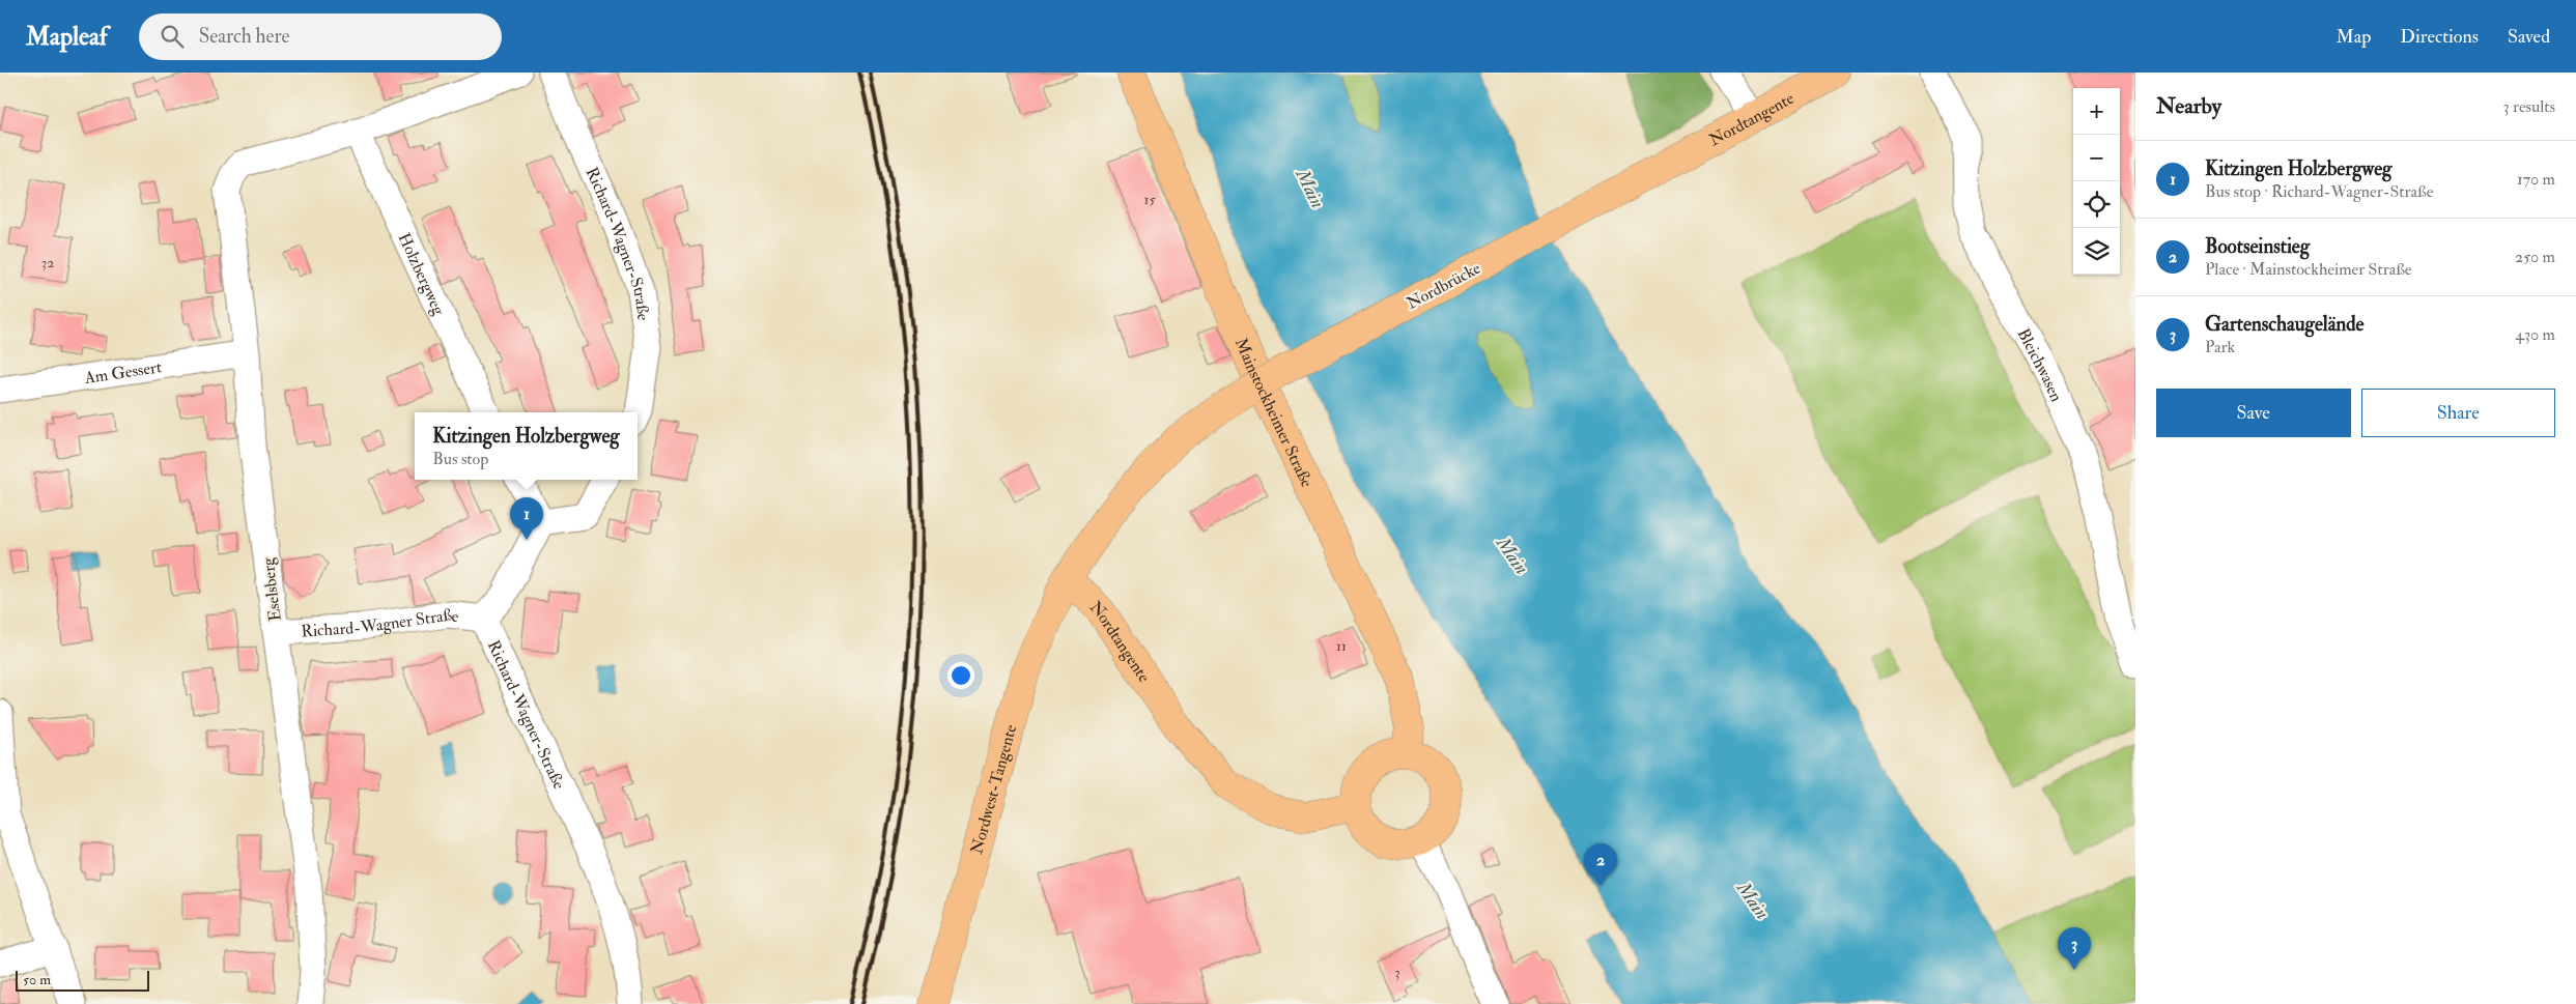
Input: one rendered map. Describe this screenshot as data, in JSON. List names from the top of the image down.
{
  "streets": {
    "main road": [
      "Nordtangente",
      "Nordbrücke",
      "Mainstockheimer Straße",
      "Nordwest-Tangente"
    ],
    "street": [
      "Richard-Wagner-Straße",
      "Holzbergweg",
      "Bleichwasen",
      "Am Gessert",
      "Eselsberg",
      "Richard-Wagner Straße"
    ]
  },
  "crossings": [
    ["Nordtangente", "Nordbrücke"],
    ["Nordtangente", "Mainstockheimer Straße"],
    ["Nordtangente", "Nordwest-Tangente"],
    ["Richard-Wagner-Straße", "Richard-Wagner Straße"],
    ["Holzbergweg", "Eselsberg"],
    ["Nordbrücke", "Nordwest-Tangente"],
    ["Am Gessert", "Eselsberg"],
    ["Eselsberg", "Richard-Wagner Straße"]
  ],
  "water": ["Main"],
  "house_numbers": [
    "15",
    "32",
    "11",
    "3"
  ],
  "scale_bar": "50 m",
  "page": {
    "header": "Mapleaf",
    "search": "Search here",
    "nav": ["Map", "Directions", "Saved"],
    "heading": ["Nearby", "3 results"],
    "map_buttons": ["+", "−"],
    "list": [
      {
        "mark": "1",
        "name": "Kitzingen Holzbergweg",
        "note": "Bus stop · Richard-Wagner-Straße",
        "value": "170 m"
      },
      {
        "mark": "2",
        "name": "Bootseinstieg",
        "note": "Place · Mainstockheimer Straße",
        "value": "250 m"
      },
      {
        "mark": "3",
        "name": "Gartenschaugelände",
        "note": "Park",
        "value": "430 m"
      }
    ],
    "buttons": ["Save", "Share"],
    "popup": ["Kitzingen Holzbergweg", "Bus stop"],
    "pins": ["1", "2", "3"],
    "scale": "50 m"
  }
}
